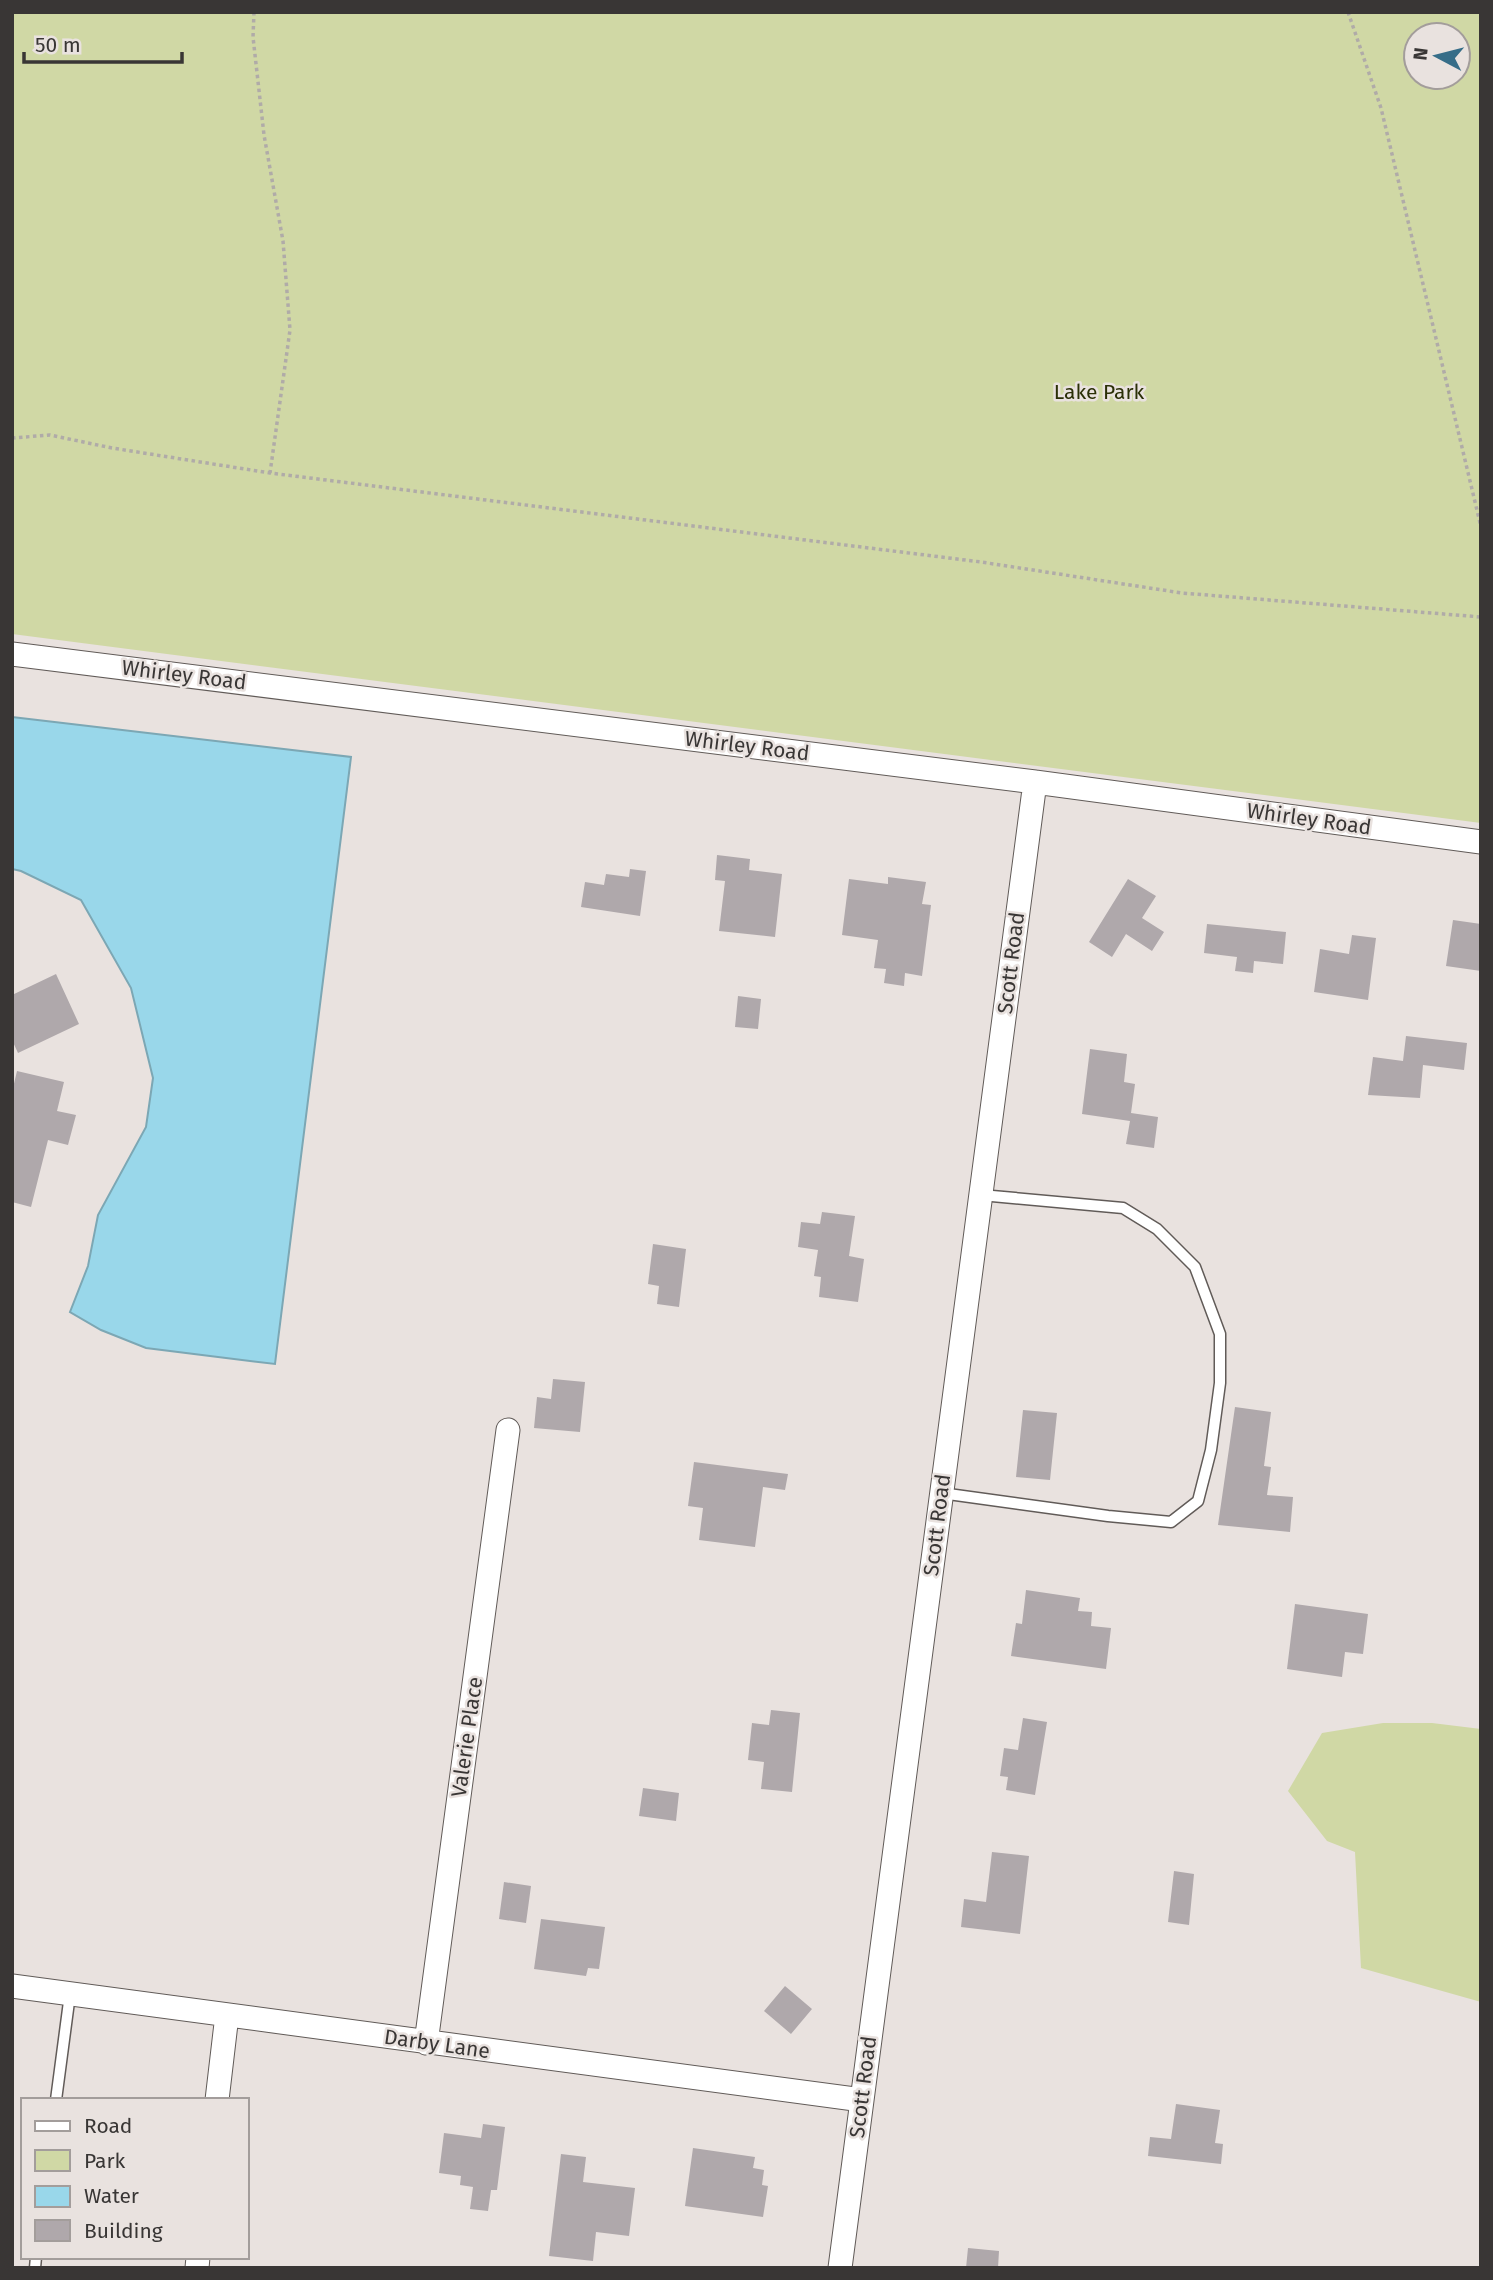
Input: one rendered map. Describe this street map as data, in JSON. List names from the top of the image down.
{
  "streets": {
    "street": [
      "Whirley Road",
      "Scott Road",
      "Valerie Place",
      "Darby Lane"
    ]
  },
  "crossings": [
    ["Whirley Road", "Scott Road"],
    ["Scott Road", "Darby Lane"],
    ["Valerie Place", "Darby Lane"]
  ],
  "parks": ["Lake Park"],
  "legend": [
    "Road",
    "Park",
    "Water",
    "Building"
  ],
  "scale_bar": "50 m",
  "north": "left"
}
